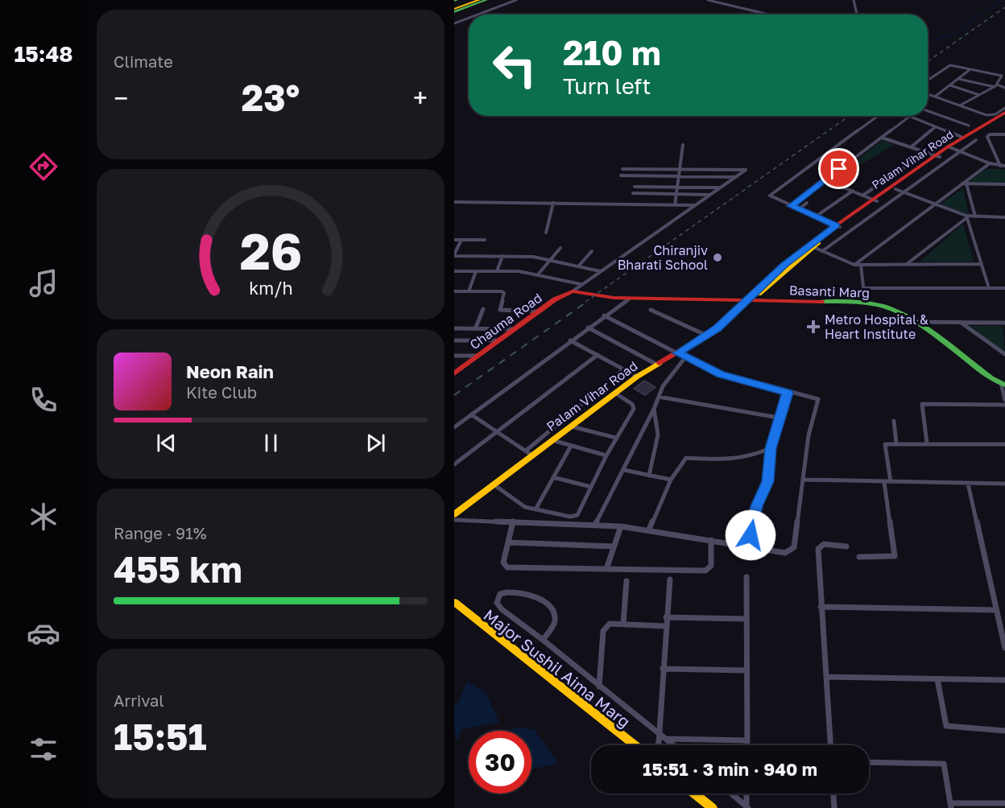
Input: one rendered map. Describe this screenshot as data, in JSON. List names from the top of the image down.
{
  "streets": {
    "main road": [
      "Palam Vihar Road",
      "Basanti Marg",
      "Chauma Road",
      "Major Sushil Aima Marg"
    ]
  },
  "crossings": [
    ["Palam Vihar Road", "Basanti Marg"],
    ["Basanti Marg", "Chauma Road"]
  ],
  "places": {
    "other": ["Chiranjiv Bharati School"],
    "health": ["Metro Hospital & Heart Institute"]
  },
  "page": {
    "tabs": "15:48",
    "tile": [
      "Climate",
      ["Range · 91%", "455 km"],
      ["Arrival", "15:51"]
    ],
    "turn": ["210 m", "Turn left"],
    "heat": ["−", "23°", "+"],
    "song": ["Neon Rain", "Kite Club"],
    "limit": "30",
    "trip": "15:51 · 3 min · 940 m",
    "gauge": ["26", "km/h"]
  }
}
